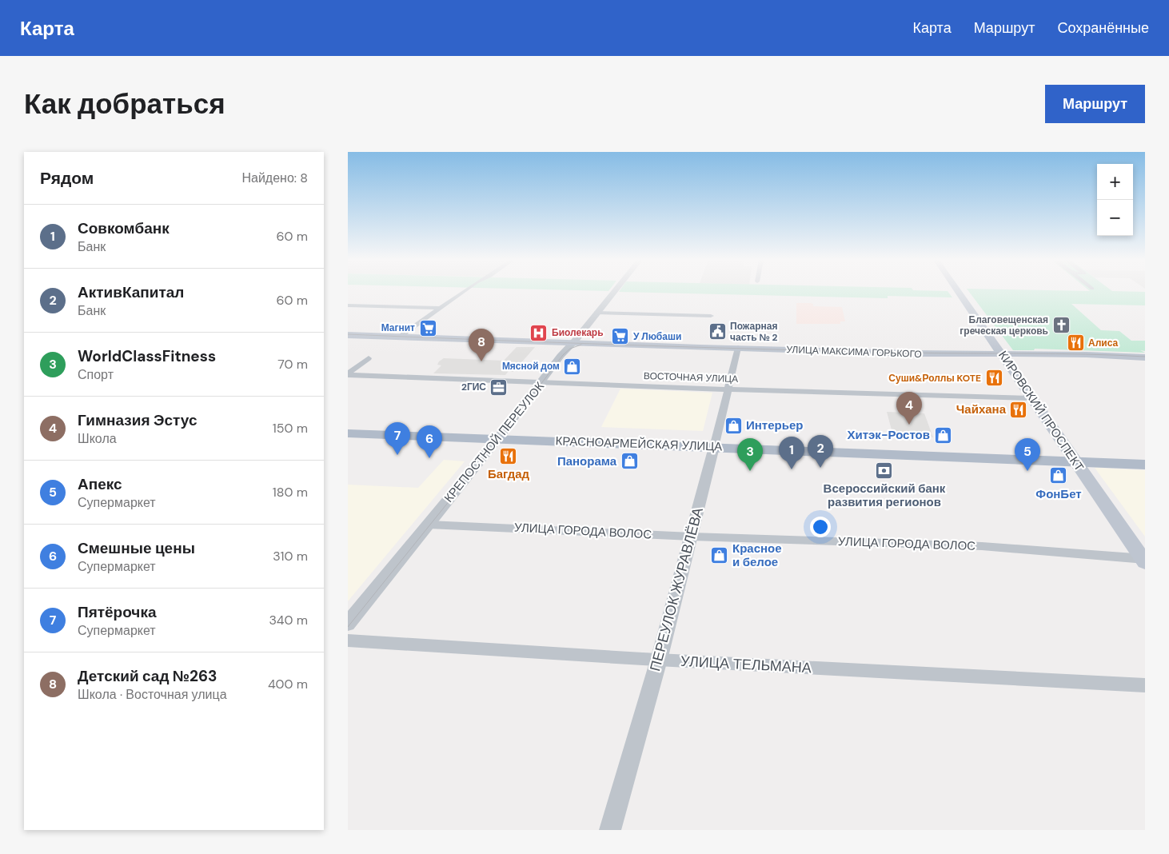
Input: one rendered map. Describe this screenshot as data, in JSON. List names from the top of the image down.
{
  "streets": {
    "main road": ["УЛИЦА МАКСИМА ГОРЬКОГО", "КИРОВСКИЙ ПРОСПЕКТ", "КРАСНОАРМЕЙСКАЯ УЛИЦА"],
    "street": [
      "ВОСТОЧНАЯ УЛИЦА",
      "КРЕПОСТНОЙ ПЕРЕУЛОК",
      "УЛИЦА ГОРОДА ВОЛОС",
      "ПЕРЕУЛОК ЖУРАВЛЁВА",
      "УЛИЦА ТЕЛЬМАНА"
    ]
  },
  "crossings": [
    ["УЛИЦА МАКСИМА ГОРЬКОГО", "КИРОВСКИЙ ПРОСПЕКТ"],
    ["УЛИЦА МАКСИМА ГОРЬКОГО", "КРЕПОСТНОЙ ПЕРЕУЛОК"],
    ["УЛИЦА МАКСИМА ГОРЬКОГО", "ПЕРЕУЛОК ЖУРАВЛЁВА"],
    ["ВОСТОЧНАЯ УЛИЦА", "КИРОВСКИЙ ПРОСПЕКТ"],
    ["ВОСТОЧНАЯ УЛИЦА", "КРЕПОСТНОЙ ПЕРЕУЛОК"],
    ["ВОСТОЧНАЯ УЛИЦА", "ПЕРЕУЛОК ЖУРАВЛЁВА"],
    ["КИРОВСКИЙ ПРОСПЕКТ", "КРАСНОАРМЕЙСКАЯ УЛИЦА"],
    ["КИРОВСКИЙ ПРОСПЕКТ", "УЛИЦА ГОРОДА ВОЛОС"],
    ["КРЕПОСТНОЙ ПЕРЕУЛОК", "КРАСНОАРМЕЙСКАЯ УЛИЦА"],
    ["КРЕПОСТНОЙ ПЕРЕУЛОК", "УЛИЦА ГОРОДА ВОЛОС"],
    ["КРАСНОАРМЕЙСКАЯ УЛИЦА", "ПЕРЕУЛОК ЖУРАВЛЁВА"],
    ["УЛИЦА ГОРОДА ВОЛОС", "ПЕРЕУЛОК ЖУРАВЛЁВА"],
    ["ПЕРЕУЛОК ЖУРАВЛЁВА", "УЛИЦА ТЕЛЬМАНА"]
  ],
  "places": {
    "church": ["Благовещенская греческая церковь"],
    "supermarket": ["Магнит", "У Любаши"],
    "public building": ["Пожарная часть № 2"],
    "hospital": ["Биолекарь"],
    "restaurant": [
      "Алиса",
      "Суши&Роллы KOTE",
      "Чайхана",
      "Багдад"
    ],
    "shop": [
      "Мясной дом",
      "Интерьер",
      "Хитэк-Ростов",
      "Панорама",
      "ФонБет",
      "Красное и белое"
    ],
    "office": ["2ГИС"],
    "bank": ["Всероссийский банк развития регионов"]
  },
  "page": {
    "header": "Карта",
    "nav": ["Карта", "Маршрут", "Сохранённые"],
    "buttons": "Маршрут",
    "title": "Как добраться",
    "heading": ["Рядом", "Найдено: 8"],
    "map_buttons": ["+", "−"],
    "list": [
      {
        "mark": "1",
        "name": "Совкомбанк",
        "note": "Банк",
        "value": "60 m"
      },
      {
        "mark": "2",
        "name": "АктивКапитал",
        "note": "Банк",
        "value": "60 m"
      },
      {
        "mark": "3",
        "name": "WorldClassFitness",
        "note": "Спорт",
        "value": "70 m"
      },
      {
        "mark": "4",
        "name": "Гимназия Эстус",
        "note": "Школа",
        "value": "150 m"
      },
      {
        "mark": "5",
        "name": "Апекс",
        "note": "Супермаркет",
        "value": "180 m"
      },
      {
        "mark": "6",
        "name": "Смешные цены",
        "note": "Супермаркет",
        "value": "310 m"
      },
      {
        "mark": "7",
        "name": "Пятёрочка",
        "note": "Супермаркет",
        "value": "340 m"
      },
      {
        "mark": "8",
        "name": "Детский сад №263",
        "note": "Школа · Восточная улица",
        "value": "400 m"
      }
    ],
    "pins": [
      "8",
      "4",
      "7",
      "6",
      "2",
      "1",
      "3",
      "5"
    ]
  }
}
